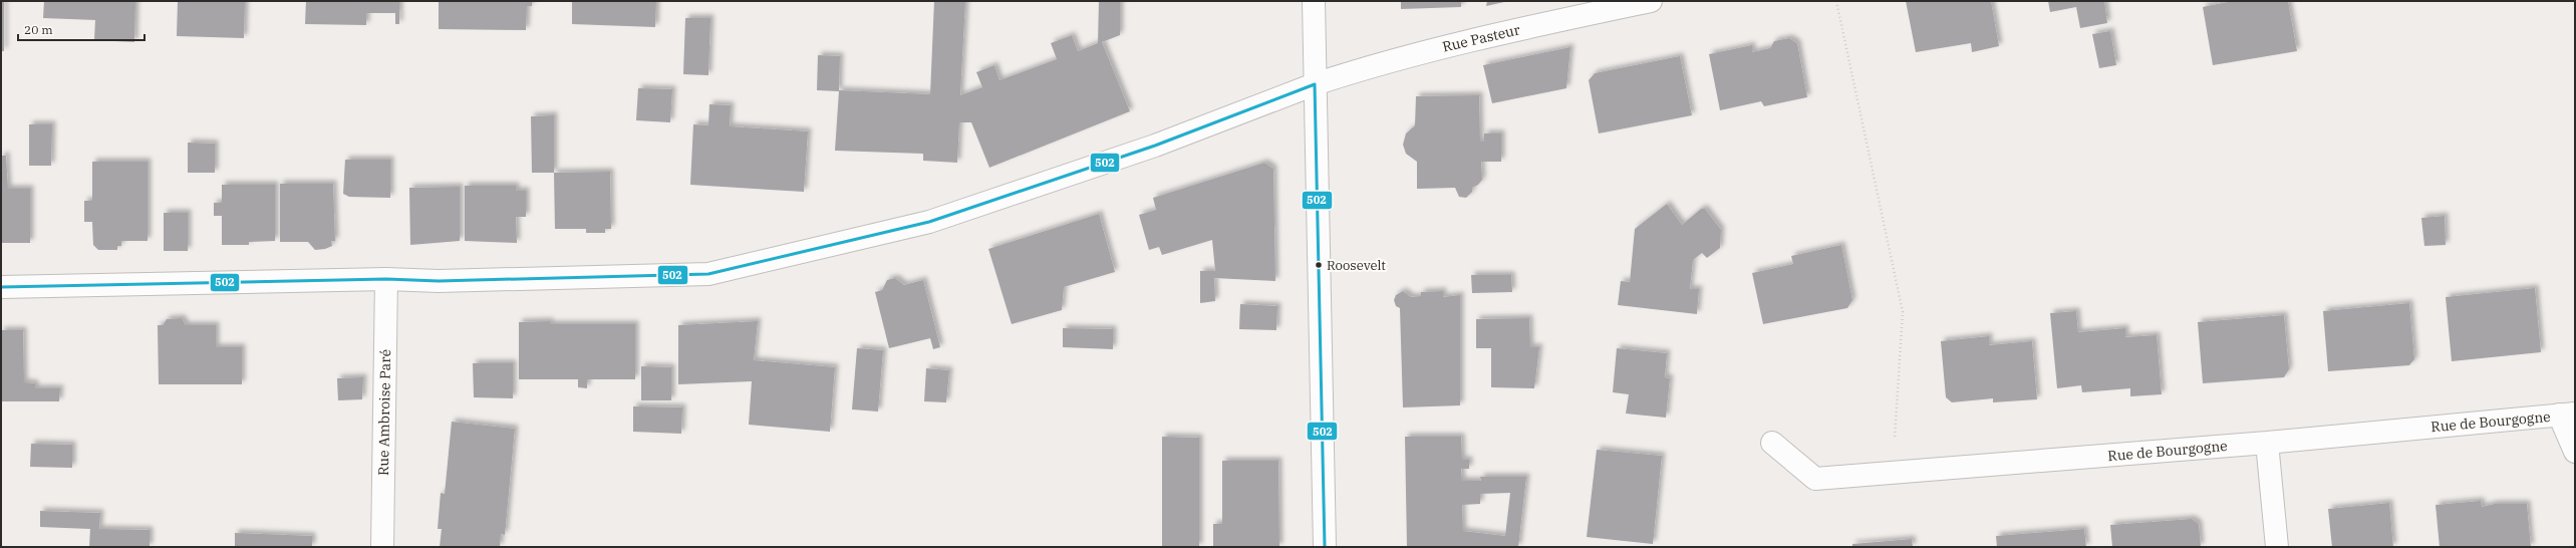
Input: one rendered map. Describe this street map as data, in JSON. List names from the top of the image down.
{
  "streets": {
    "street": ["Rue Pasteur", "Rue Ambroise Paré", "Rue de Bourgogne"]
  },
  "crossings": [
    ["Rue Pasteur", "Rue Ambroise Paré"]
  ],
  "places": ["Roosevelt"],
  "lines": ["transit line 502"],
  "scale_bar": "20 m"
}
